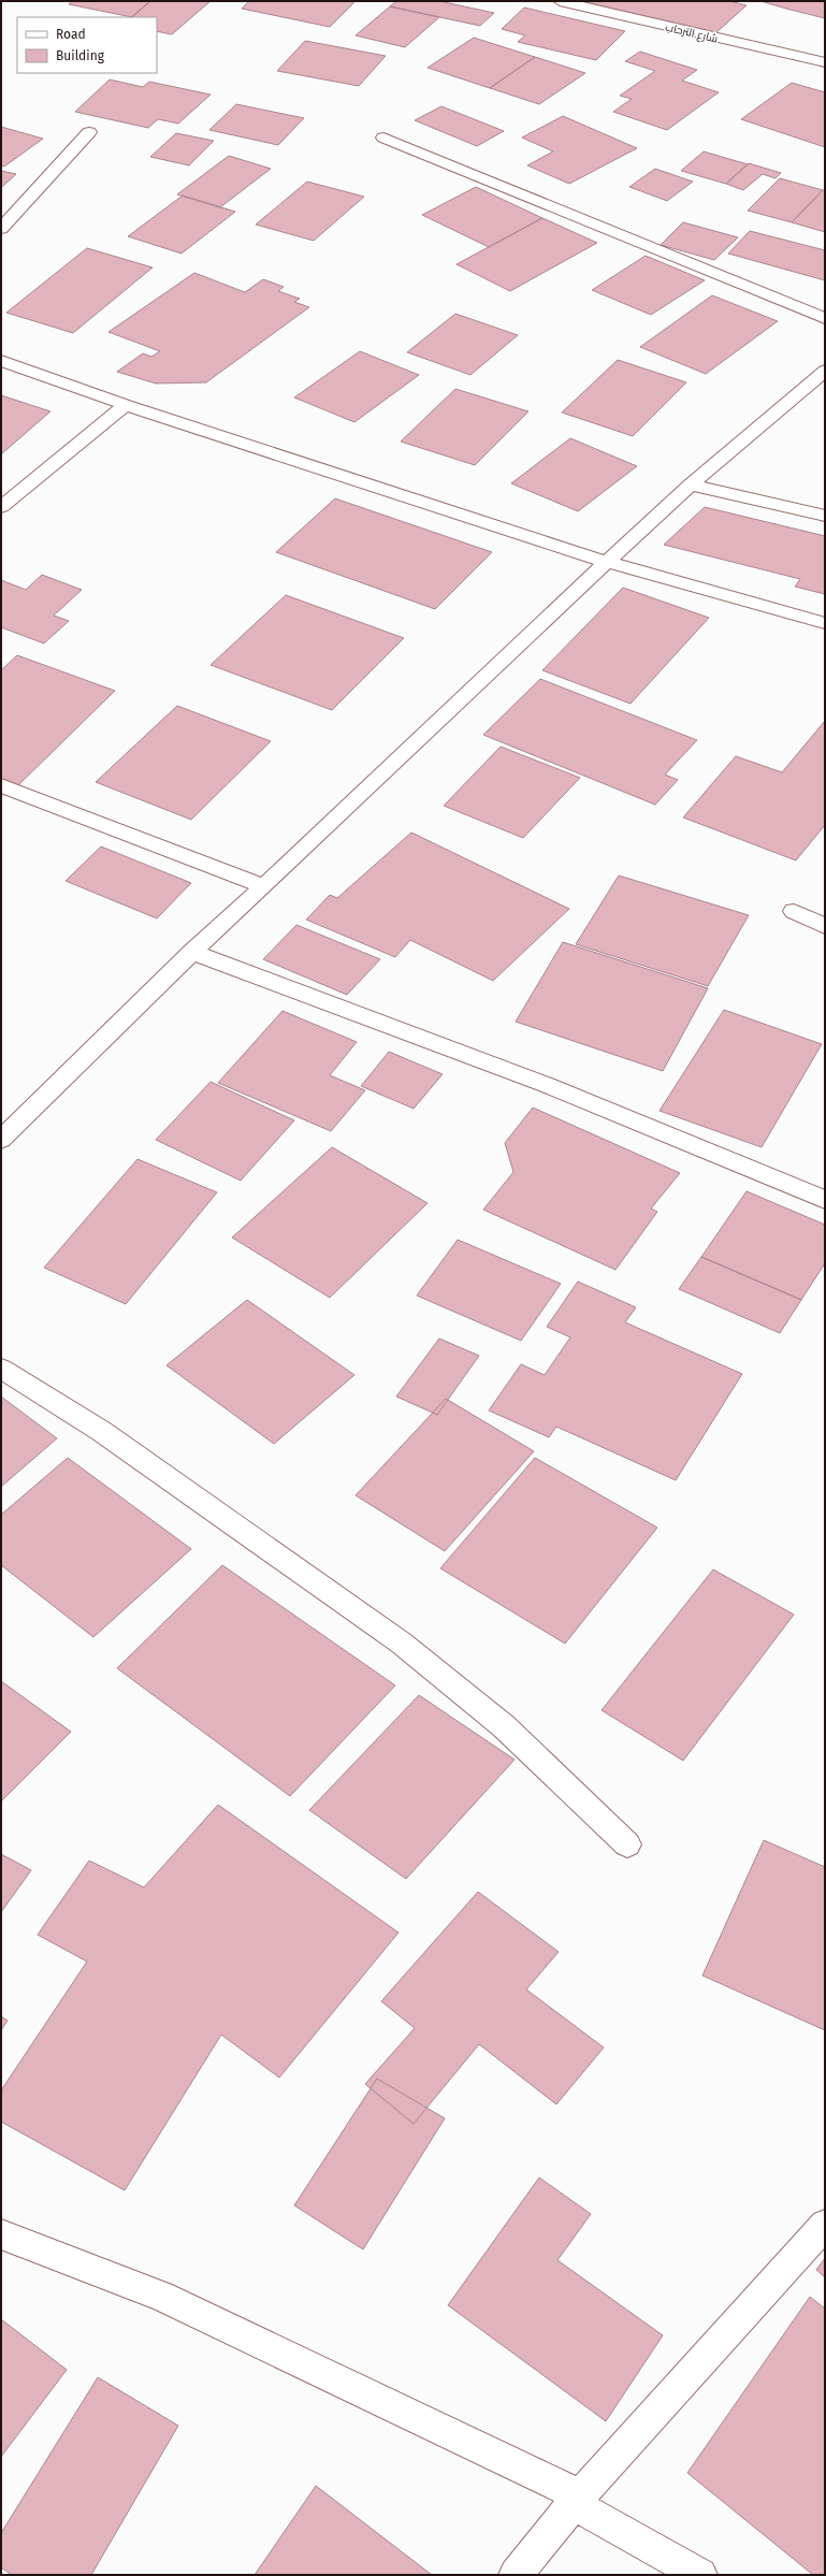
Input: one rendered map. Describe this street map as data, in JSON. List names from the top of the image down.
{
  "streets": {
    "street": ["شارع الترحاب"]
  },
  "legend": ["Road", "Building"]
}
